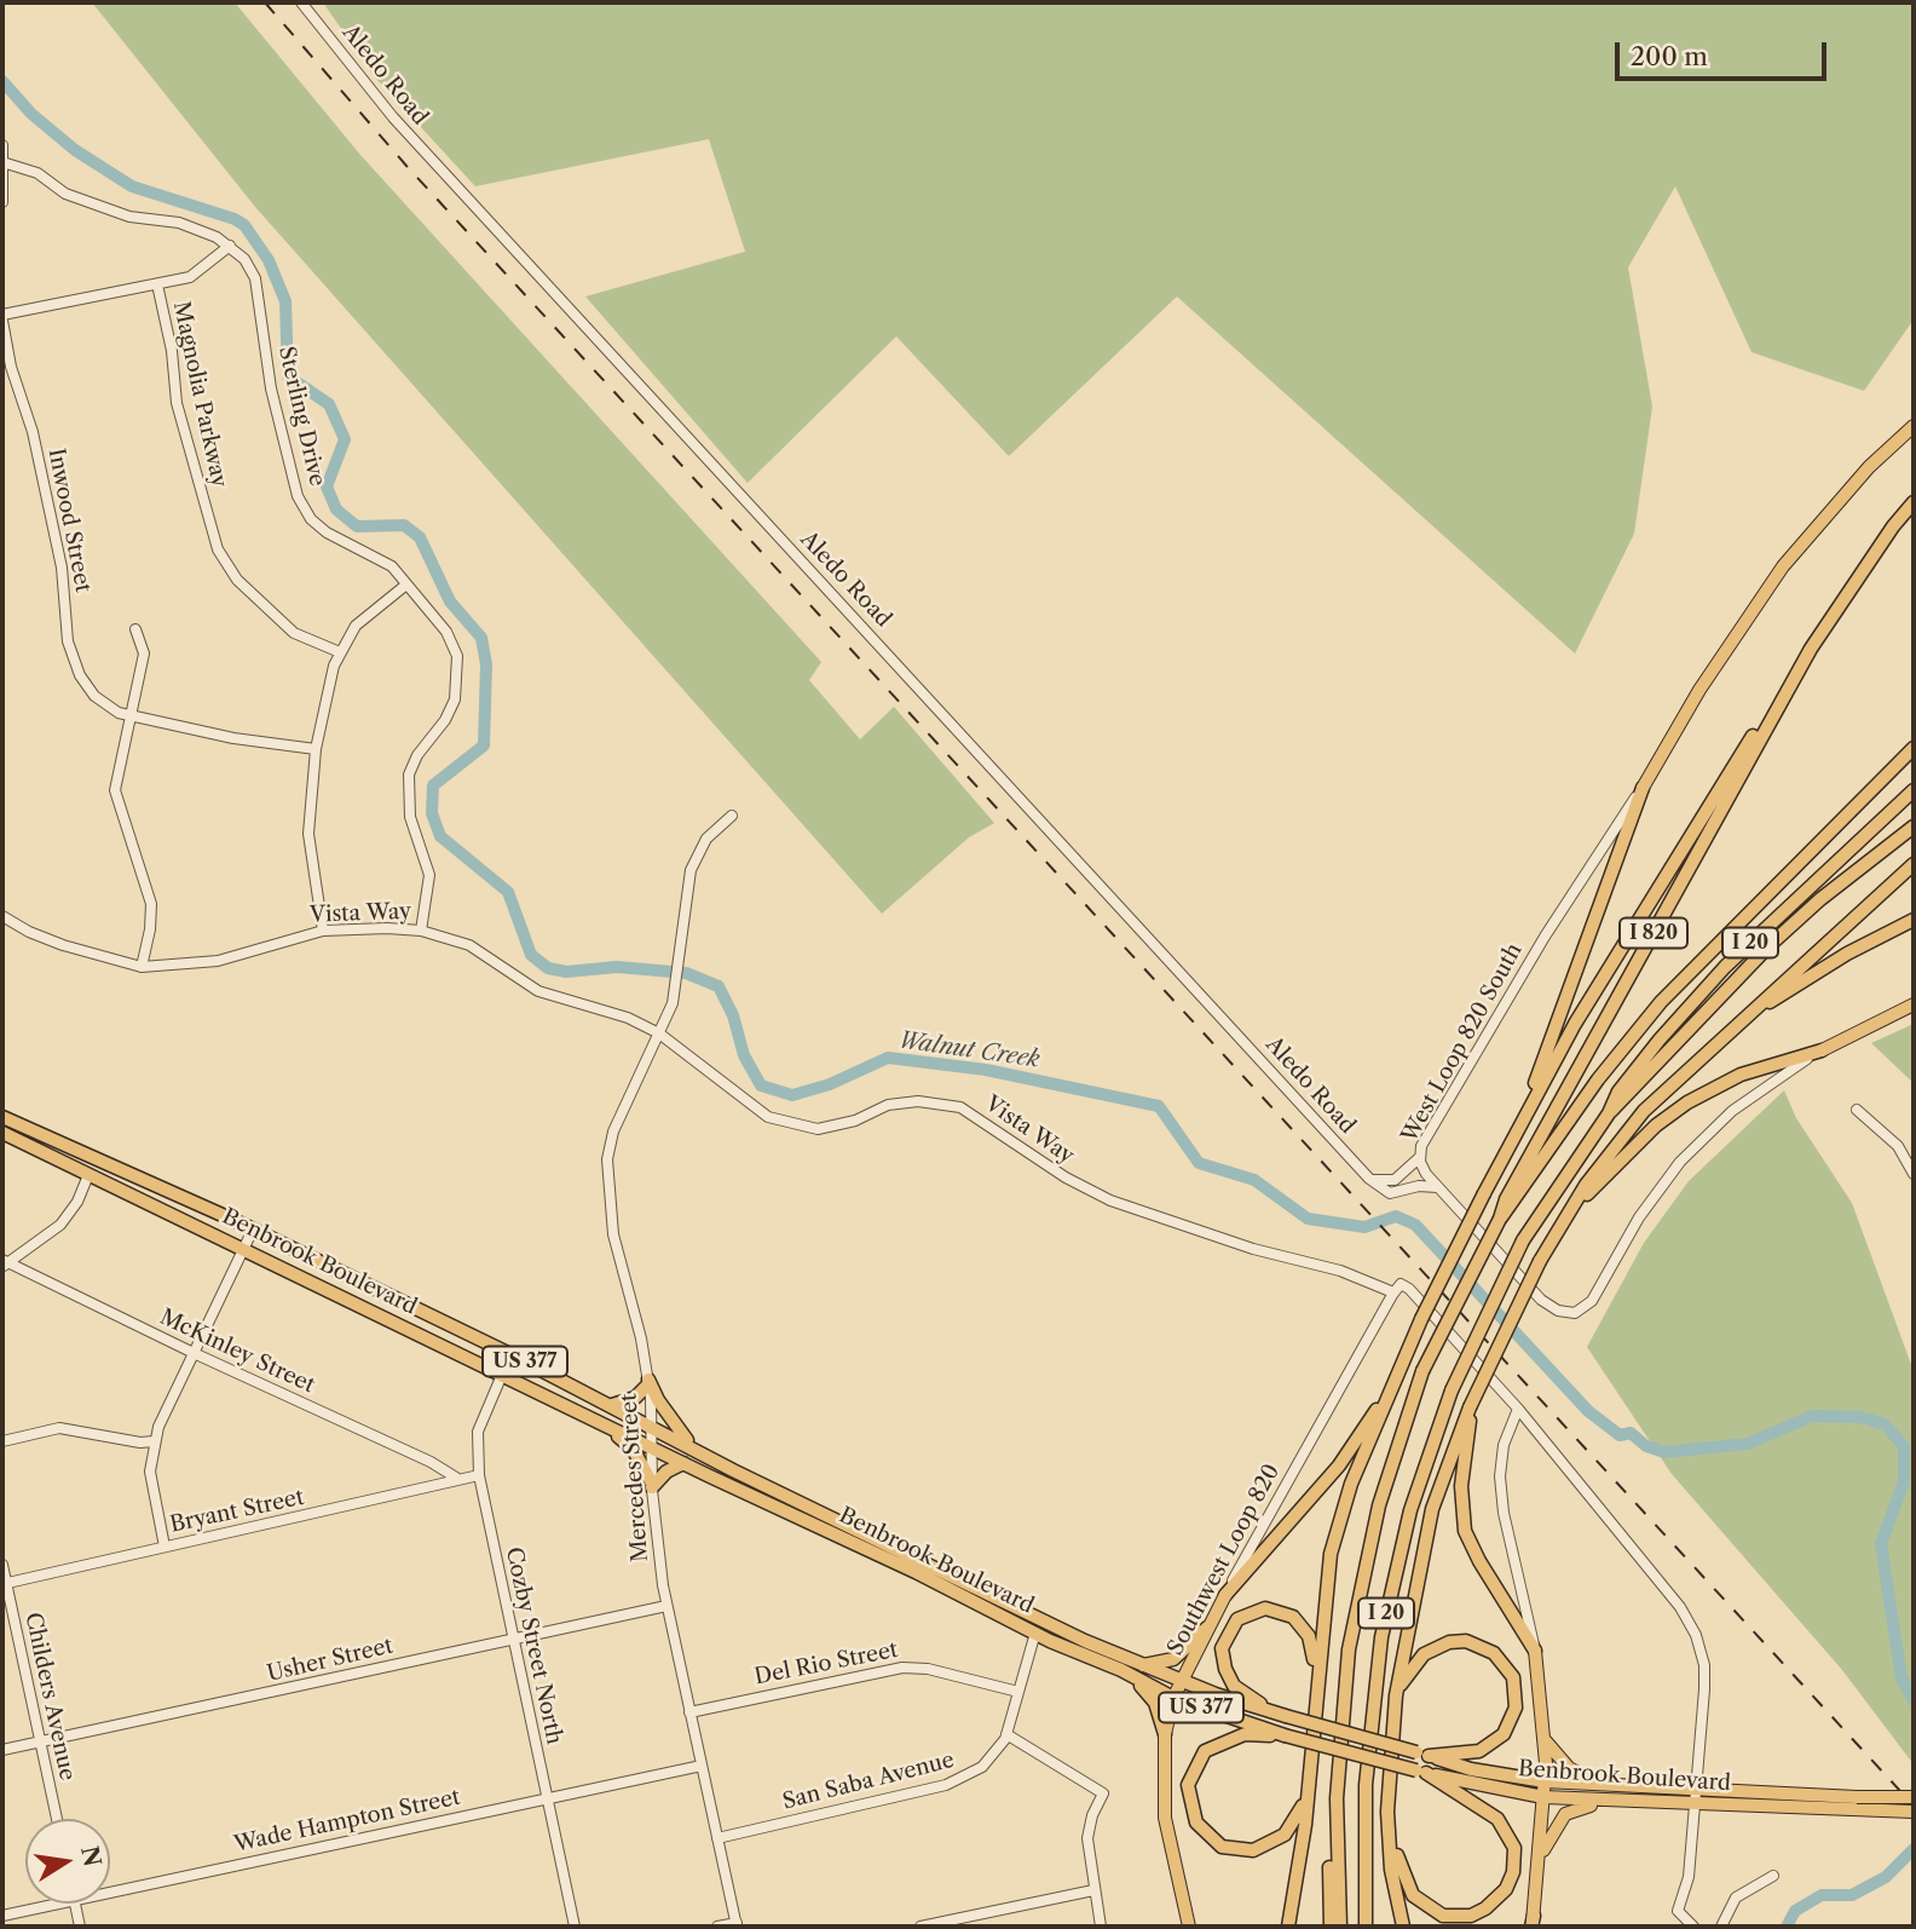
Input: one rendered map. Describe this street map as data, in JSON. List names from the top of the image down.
{
  "streets": {
    "highway": [
      "I 820",
      "I 20",
      "Benbrook Boulevard",
      "US 377"
    ],
    "main road": ["West Loop 820 South", "Southwest Loop 820"],
    "street": [
      "Aledo Road",
      "Magnolia Parkway",
      "Sterling Drive",
      "Inwood Street",
      "Vista Way",
      "McKinley Street",
      "Mercedes Street",
      "Bryant Street",
      "Cozby Street North",
      "Usher Street",
      "Del Rio Street",
      "Childers Avenue",
      "San Saba Avenue",
      "Wade Hampton Street"
    ]
  },
  "crossings": [
    ["Sterling Drive", "Vista Way"],
    ["Vista Way", "Mercedes Street"],
    ["Vista Way", "Southwest Loop 820"],
    ["I 820", "I 20"],
    ["Benbrook Boulevard", "Mercedes Street"],
    ["Benbrook Boulevard", "Southwest Loop 820"],
    ["Benbrook Boulevard", "Cozby Street North"],
    ["Benbrook Boulevard", "San Saba Avenue"],
    ["McKinley Street", "Bryant Street"],
    ["Mercedes Street", "Usher Street"],
    ["Mercedes Street", "Del Rio Street"],
    ["Mercedes Street", "San Saba Avenue"],
    ["Mercedes Street", "Wade Hampton Street"],
    ["Bryant Street", "Cozby Street North"],
    ["Bryant Street", "Childers Avenue"],
    ["Cozby Street North", "Usher Street"],
    ["Cozby Street North", "Wade Hampton Street"],
    ["Usher Street", "Childers Avenue"],
    ["Del Rio Street", "San Saba Avenue"]
  ],
  "water": ["Walnut Creek"],
  "scale_bar": "200 m",
  "north": "right"
}
